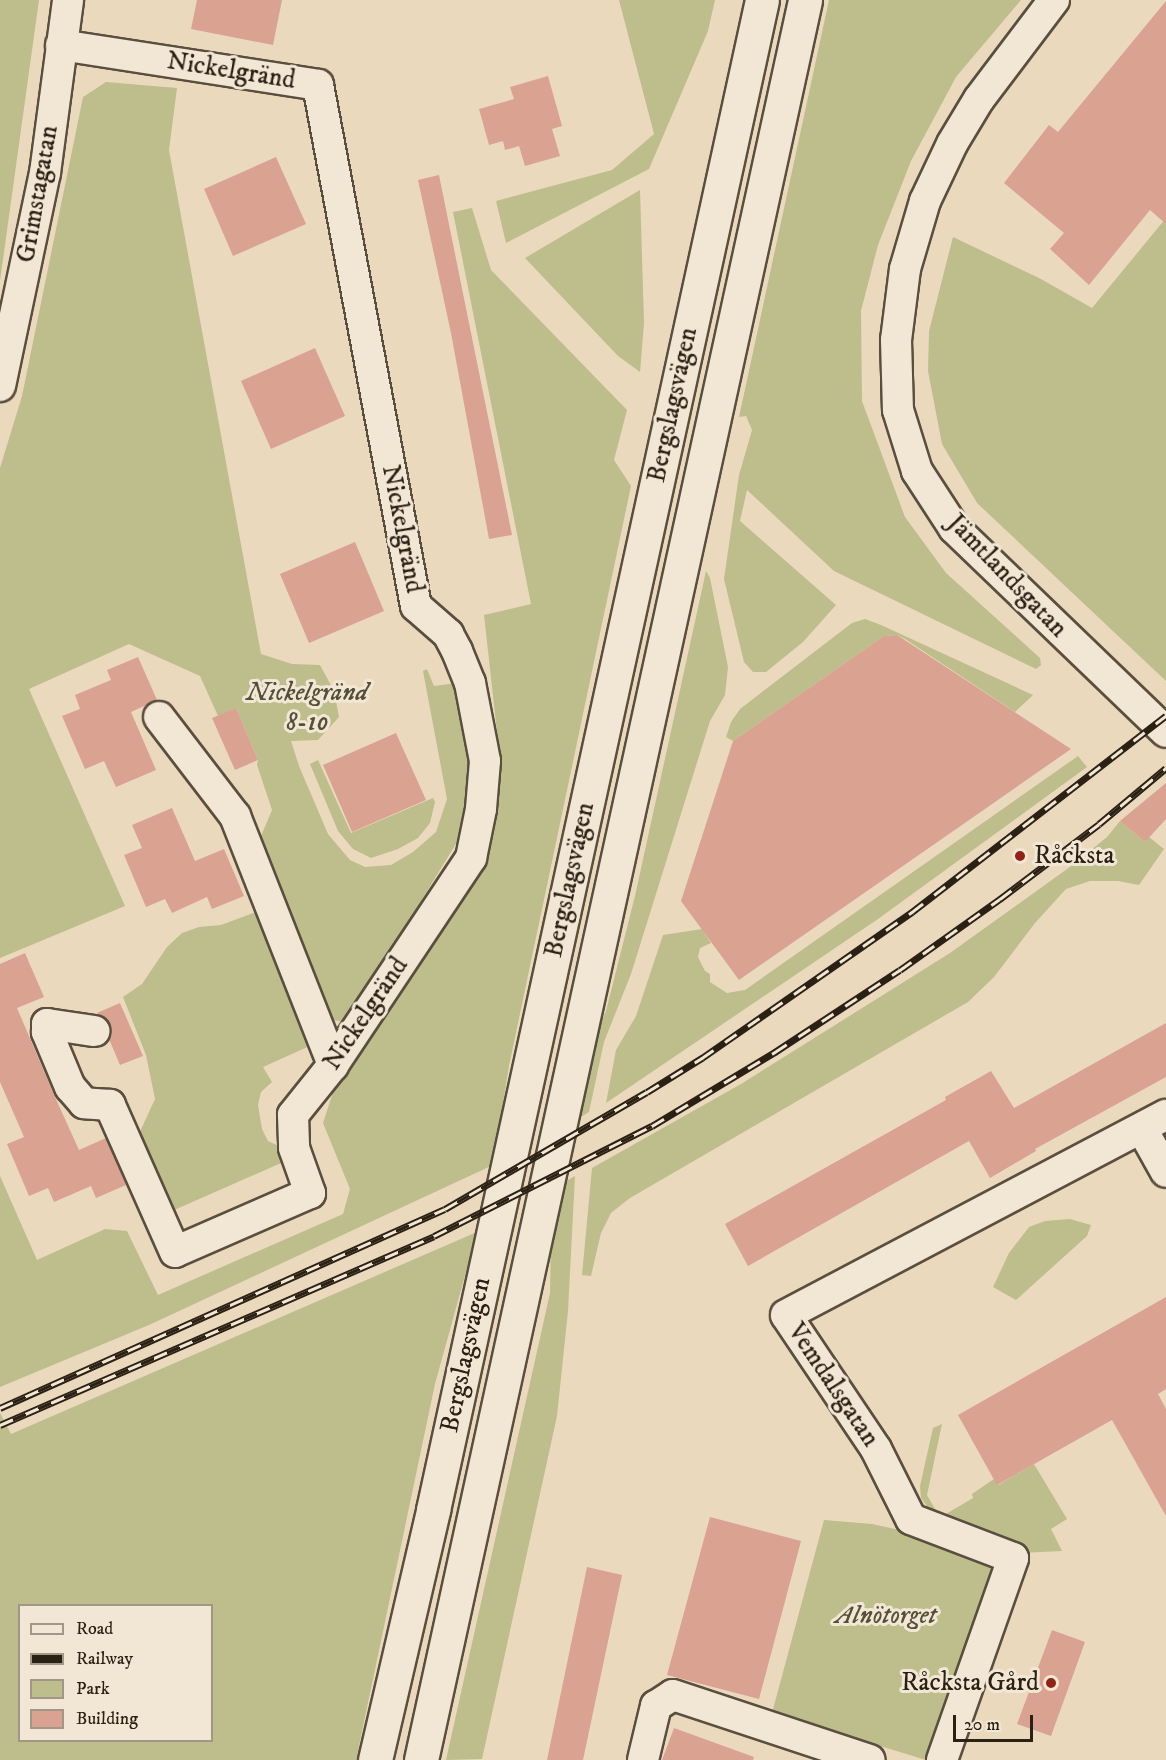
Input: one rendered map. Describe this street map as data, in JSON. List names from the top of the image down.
{
  "streets": {
    "main road": ["Bergslagsvägen"],
    "street": [
      "Nickelgränd",
      "Grimstagatan",
      "Jämtlandsgatan",
      "Vemdalsgatan"
    ]
  },
  "crossings": [
    ["Nickelgränd", "Grimstagatan"]
  ],
  "parks": ["Nickelgränd 8-10", "Alnötorget"],
  "places": ["Råcksta", "Råcksta Gård"],
  "legend": [
    "Road",
    "Railway",
    "Park",
    "Building"
  ],
  "scale_bar": "20 m"
}
